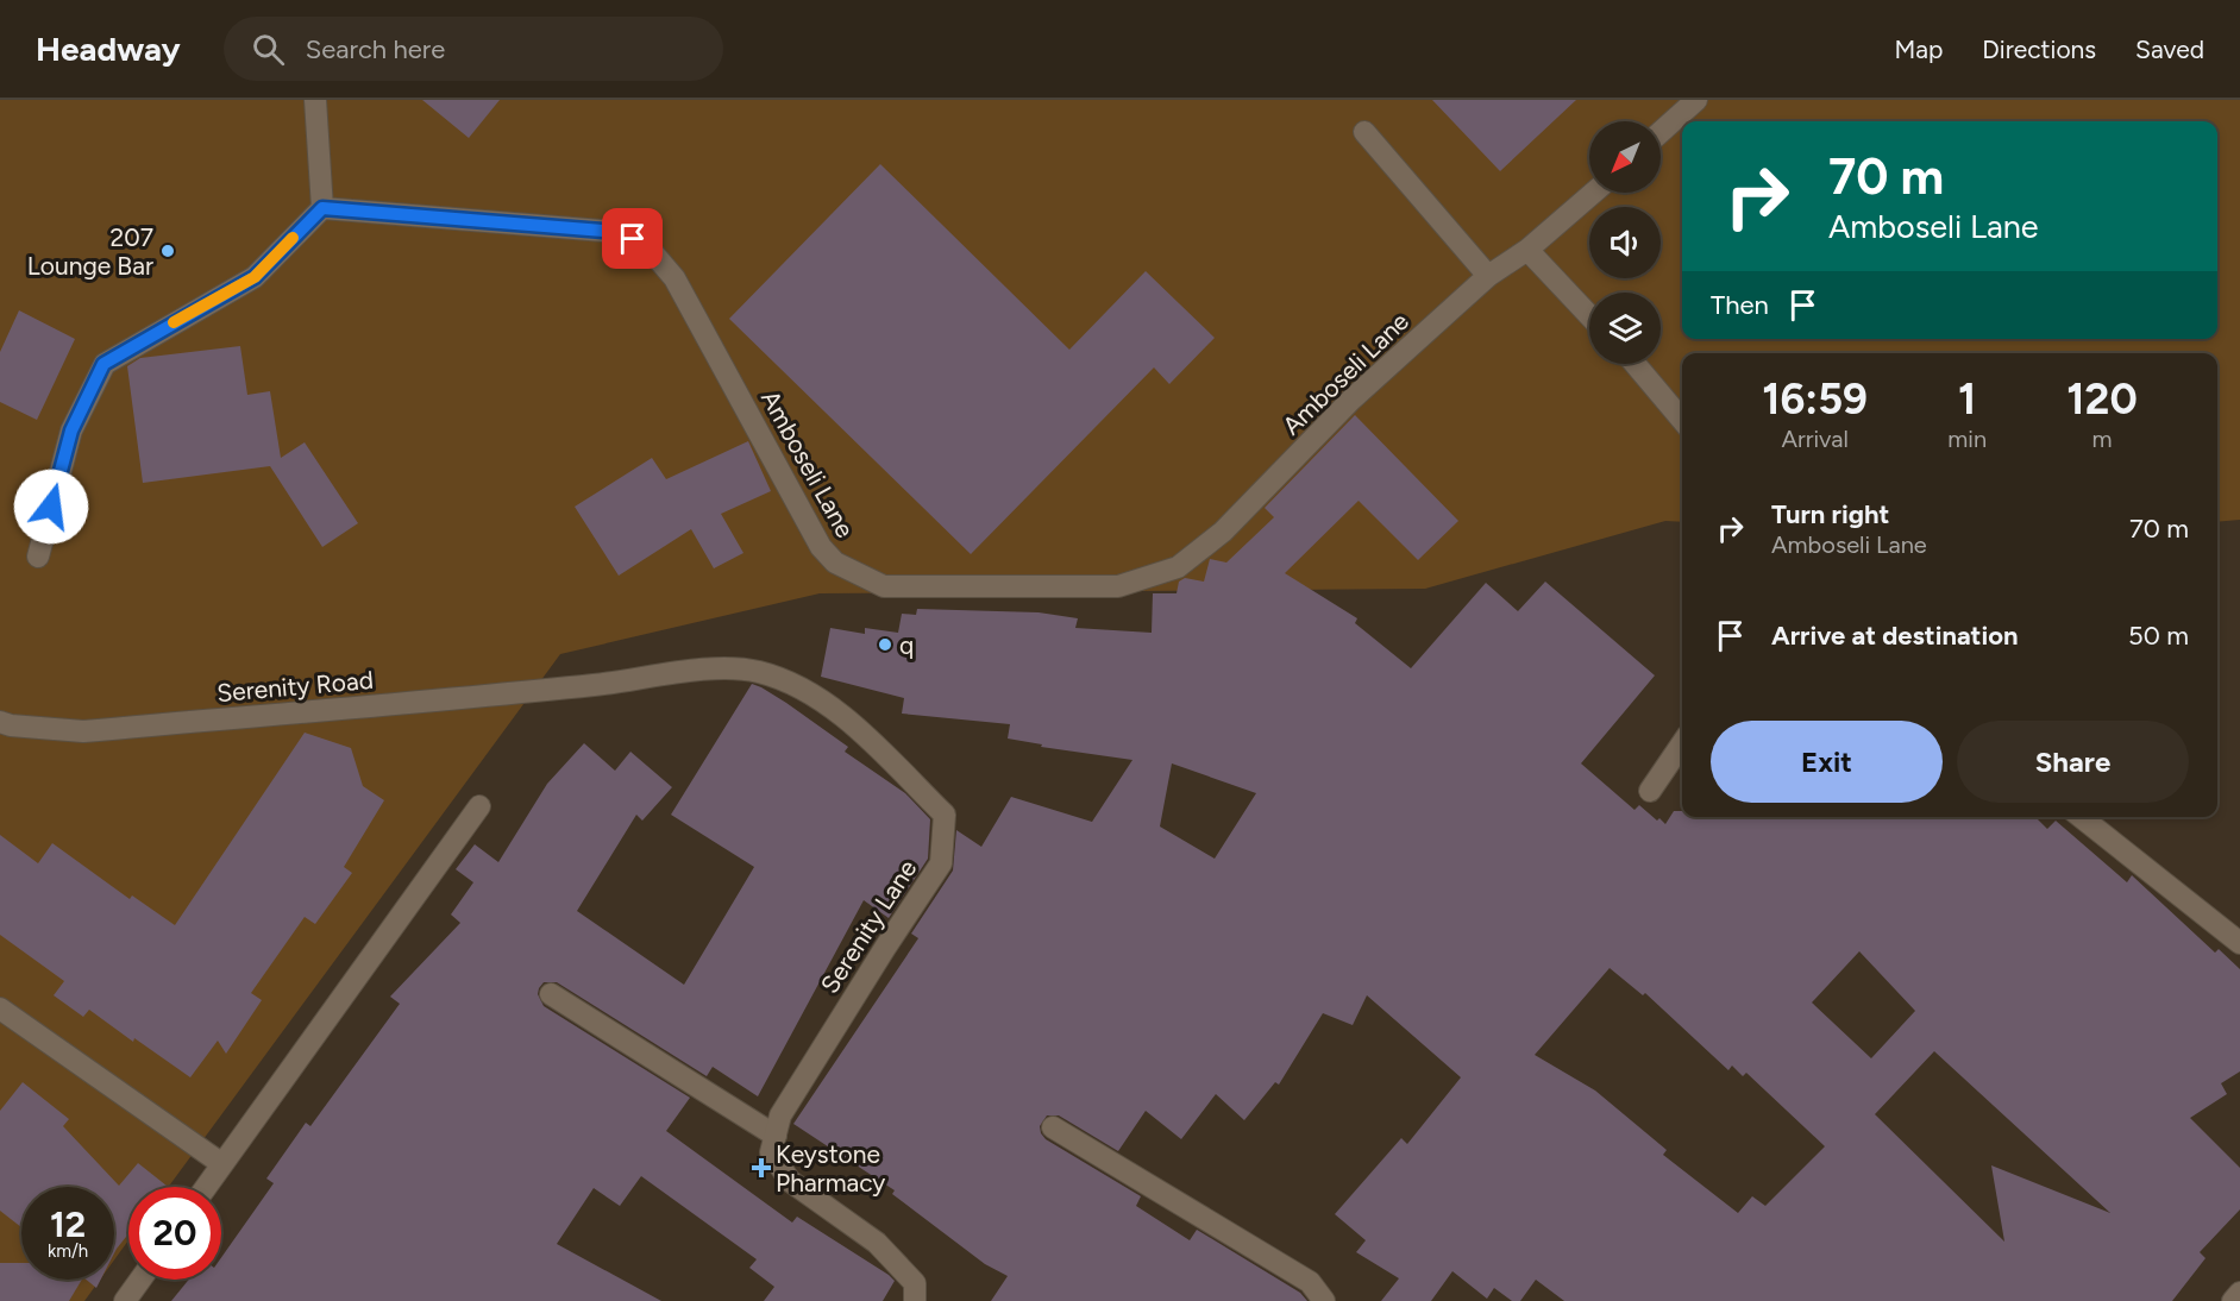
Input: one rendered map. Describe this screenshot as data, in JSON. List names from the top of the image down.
{
  "streets": {
    "street": ["Amboseli Lane", "Serenity Road", "Serenity Lane"]
  },
  "crossings": [
    ["Serenity Road", "Serenity Lane"]
  ],
  "places": {
    "other": ["207 Lounge Bar", "q"],
    "health": ["Keystone Pharmacy"]
  },
  "north": "bottom left",
  "page": {
    "header": "Headway",
    "search": "Search here",
    "nav": ["Map", "Directions", "Saved"],
    "turn": ["70 m", "Amboseli Lane"],
    "then": "Then",
    "eta": [
      "16:59",
      "Arrival",
      "1",
      "min",
      "120",
      "m"
    ],
    "list": [
      {
        "name": "Turn right",
        "note": "Amboseli Lane",
        "value": "70 m"
      },
      {
        "name": "Arrive at destination",
        "value": "50 m"
      }
    ],
    "buttons": ["Exit", "Share"],
    "speed": "12 km/h",
    "limit": "20"
  }
}
